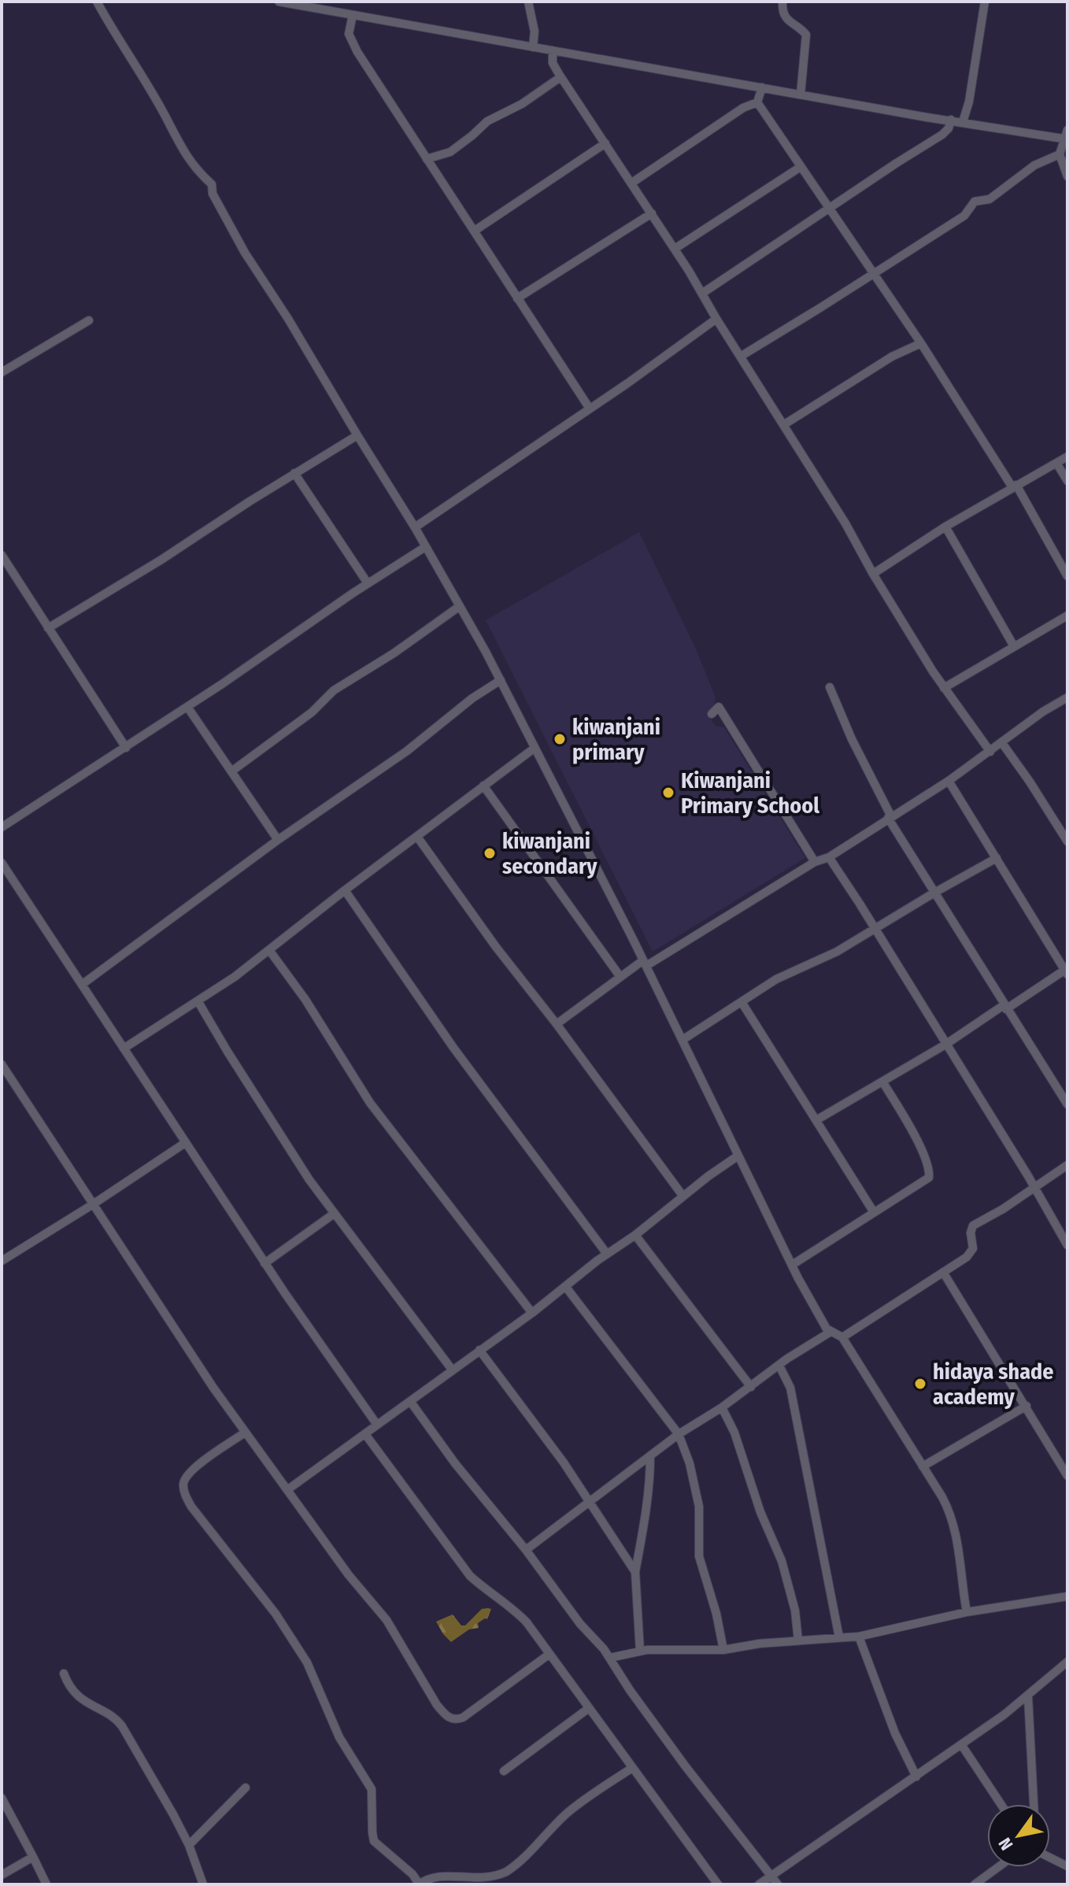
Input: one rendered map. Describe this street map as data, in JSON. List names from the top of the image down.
{
  "places": [
    "kiwanjani primary",
    "Kiwanjani Primary School",
    "kiwanjani secondary",
    "hidaya shade academy"
  ],
  "north": "bottom left"
}
